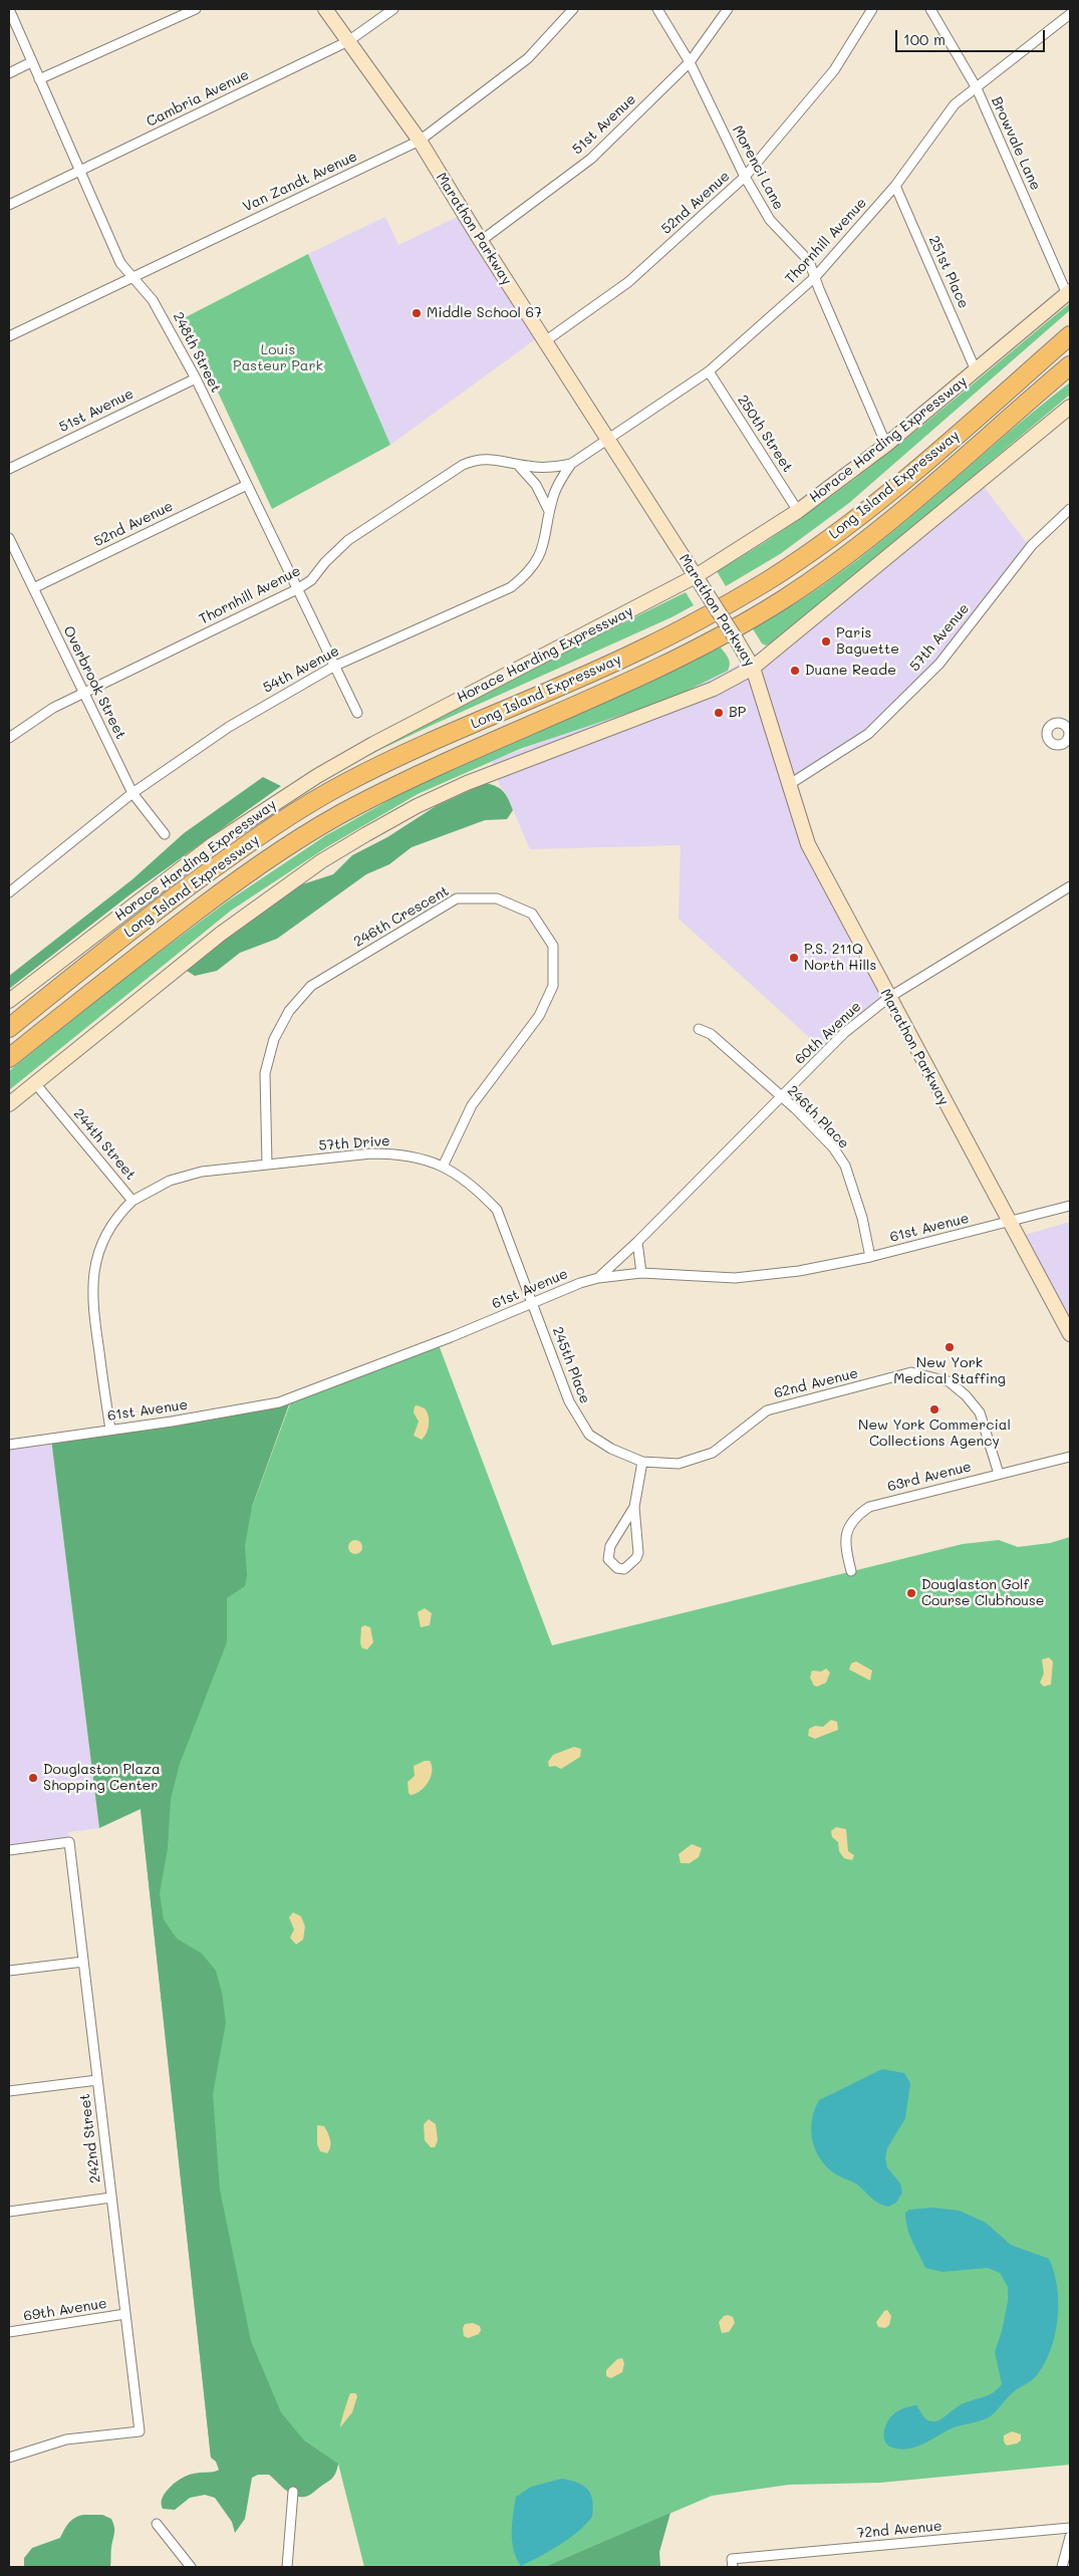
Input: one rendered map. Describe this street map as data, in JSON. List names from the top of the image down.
{
  "streets": {
    "highway": ["Long Island Expressway"],
    "main road": ["Marathon Parkway", "Horace Harding Expressway"],
    "street": [
      "Cambria Avenue",
      "51st Avenue",
      "Browvale Lane",
      "Morenci Lane",
      "Van Zandt Avenue",
      "52nd Avenue",
      "Thornhill Avenue",
      "251st Place",
      "248th Street",
      "250th Street",
      "57th Avenue",
      "54th Avenue",
      "Overbrook Street",
      "246th Crescent",
      "60th Avenue",
      "246th Place",
      "57th Drive",
      "244th Street",
      "61st Avenue",
      "245th Place",
      "62nd Avenue",
      "63rd Avenue",
      "242nd Street",
      "69th Avenue",
      "72nd Avenue"
    ]
  },
  "crossings": [
    ["Cambria Avenue", "Marathon Parkway"],
    ["Cambria Avenue", "248th Street"],
    ["51st Avenue", "Morenci Lane"],
    ["51st Avenue", "Marathon Parkway"],
    ["51st Avenue", "248th Street"],
    ["Browvale Lane", "Thornhill Avenue"],
    ["Browvale Lane", "Horace Harding Expressway"],
    ["Morenci Lane", "52nd Avenue"],
    ["Morenci Lane", "Thornhill Avenue"],
    ["Morenci Lane", "Horace Harding Expressway"],
    ["Van Zandt Avenue", "Marathon Parkway"],
    ["Van Zandt Avenue", "248th Street"],
    ["52nd Avenue", "Marathon Parkway"],
    ["52nd Avenue", "248th Street"],
    ["52nd Avenue", "Overbrook Street"],
    ["Marathon Parkway", "Thornhill Avenue"],
    ["Marathon Parkway", "Horace Harding Expressway"],
    ["Marathon Parkway", "57th Avenue"],
    ["Marathon Parkway", "60th Avenue"],
    ["Marathon Parkway", "61st Avenue"],
    ["Thornhill Avenue", "251st Place"],
    ["Thornhill Avenue", "248th Street"],
    ["Thornhill Avenue", "250th Street"],
    ["Thornhill Avenue", "54th Avenue"],
    ["Thornhill Avenue", "Overbrook Street"],
    ["251st Place", "Horace Harding Expressway"],
    ["248th Street", "54th Avenue"],
    ["250th Street", "Horace Harding Expressway"],
    ["54th Avenue", "Overbrook Street"],
    ["246th Crescent", "57th Drive"],
    ["60th Avenue", "246th Place"],
    ["60th Avenue", "61st Avenue"],
    ["246th Place", "61st Avenue"],
    ["57th Drive", "244th Street"],
    ["57th Drive", "61st Avenue"],
    ["57th Drive", "245th Place"],
    ["244th Street", "61st Avenue"],
    ["61st Avenue", "245th Place"],
    ["245th Place", "62nd Avenue"],
    ["62nd Avenue", "63rd Avenue"],
    ["242nd Street", "69th Avenue"]
  ],
  "parks": ["Louis Pasteur Park"],
  "places": [
    "Middle School 67",
    "Paris Baguette",
    "Duane Reade",
    "BP",
    "P.S. 211Q North Hills",
    "New York Medical Staffing",
    "New York Commercial Collections Agency",
    "Douglaston Golf Course Clubhouse",
    "Douglaston Plaza Shopping Center"
  ],
  "scale_bar": "100 m"
}
